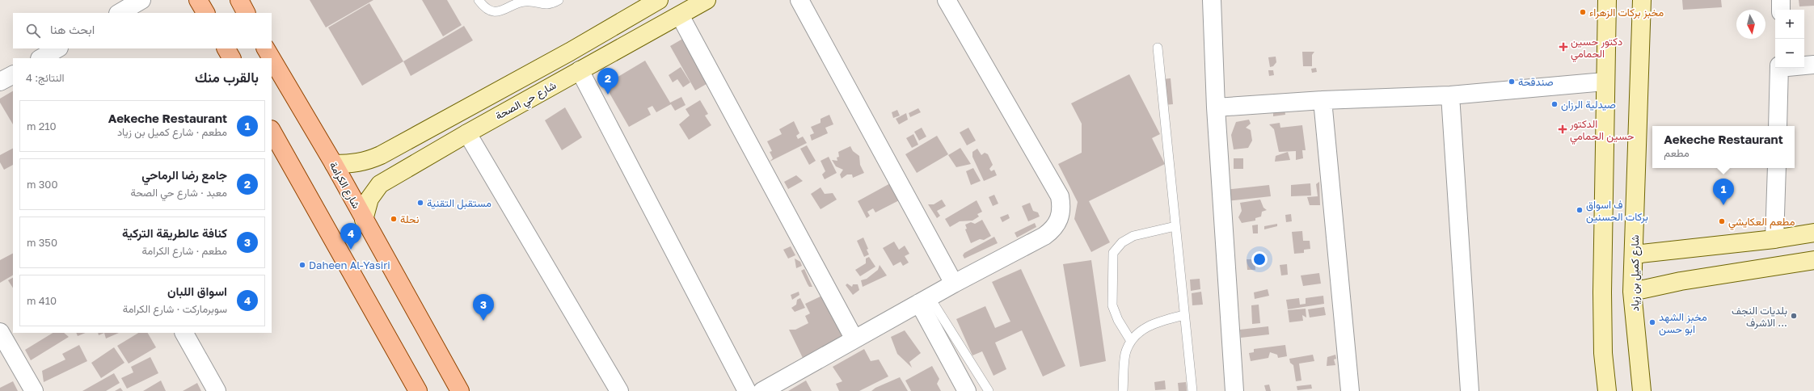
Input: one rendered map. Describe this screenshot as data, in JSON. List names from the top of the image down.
{
  "streets": {
    "main road": ["شارع حي الصحة", "شارع الكرامة", "شارع كميل بن زياد"]
  },
  "crossings": [
    ["شارع حي الصحة", "شارع الكرامة"]
  ],
  "places": {
    "other": [
      "مخبز بركات الزهراء",
      "صندقحة",
      "صيدلية الرزان",
      "مستقبل التقنية",
      "ف اسواق بركات الحسنين",
      "نحلة",
      "مطعم العكايشي",
      "Daheen Al-Yasiri",
      "بلديات النجف الاشرف ...",
      "مخبز الشهد ابو حسن"
    ],
    "health": ["دكتور حسين الحمامي", "الدكتور حسين الحمامي"]
  },
  "north": "bottom",
  "page": {
    "map_buttons": ["+", "−"],
    "search": "ابحث هنا",
    "heading": ["بالقرب منك", "النتائج: 4"],
    "pins": [
      "2",
      "1",
      "4",
      "3"
    ],
    "list": [
      {
        "mark": "1",
        "name": "Aekeche Restaurant",
        "note": "مطعم · شارع كميل بن زياد",
        "value": "210 m"
      },
      {
        "mark": "2",
        "name": "جامع رضا الرماحي",
        "note": "معبد · شارع حي الصحة",
        "value": "300 m"
      },
      {
        "mark": "3",
        "name": "كنافة عالطريقة التركية",
        "note": "مطعم · شارع الكرامة",
        "value": "350 m"
      },
      {
        "mark": "4",
        "name": "اسواق اللبان",
        "note": "سوبرماركت · شارع الكرامة",
        "value": "410 m"
      }
    ],
    "popup": ["Aekeche Restaurant", "مطعم"]
  }
}
